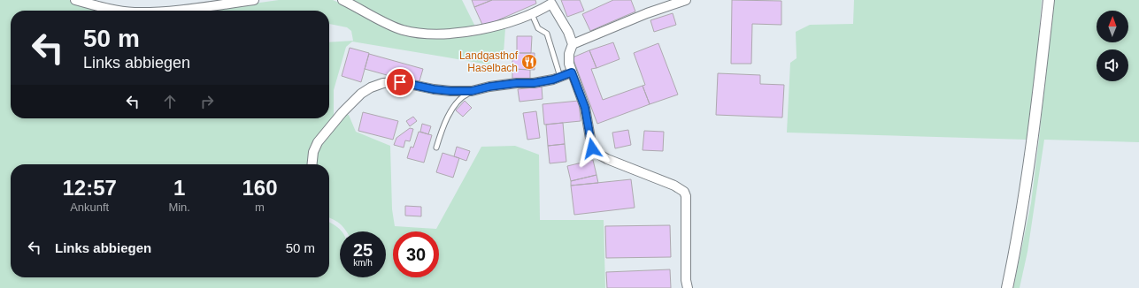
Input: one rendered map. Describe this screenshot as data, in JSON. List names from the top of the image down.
{
  "places": {
    "restaurant": ["Landgasthof Haselbach"]
  },
  "north": "top",
  "page": {
    "turn": ["50 m", "Links abbiegen"],
    "eta": [
      "12:57",
      "Ankunft",
      "1",
      "Min.",
      "160",
      "m"
    ],
    "list": [
      {
        "name": "Links abbiegen",
        "value": "50 m"
      }
    ],
    "speed": "25 km/h",
    "limit": "30"
  }
}
